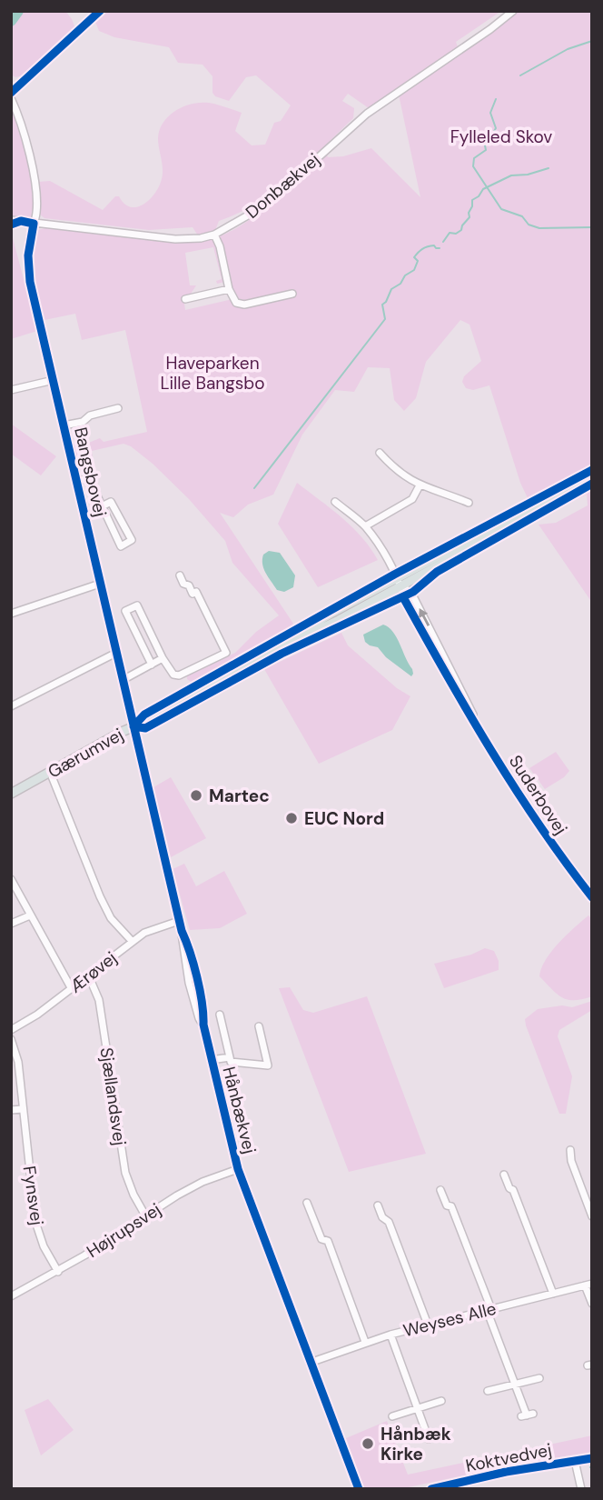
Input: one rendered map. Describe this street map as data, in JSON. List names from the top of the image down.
{
  "streets": {
    "main road": ["Gærumvej"],
    "street": [
      "Donbækvej",
      "Bangsbovej",
      "Suderbovej",
      "Ærøvej",
      "Sjællandsvej",
      "Hånbækvej",
      "Fynsvej",
      "Højrupsvej",
      "Weyses Alle",
      "Koktvedvej"
    ]
  },
  "crossings": [
    ["Donbækvej", "Bangsbovej"],
    ["Bangsbovej", "Gærumvej"],
    ["Bangsbovej", "Hånbækvej"],
    ["Gærumvej", "Suderbovej"],
    ["Gærumvej", "Hånbækvej"],
    ["Ærøvej", "Sjællandsvej"],
    ["Ærøvej", "Hånbækvej"],
    ["Sjællandsvej", "Højrupsvej"],
    ["Hånbækvej", "Højrupsvej"],
    ["Hånbækvej", "Weyses Alle"],
    ["Fynsvej", "Højrupsvej"]
  ],
  "parks": ["Fylleled Skov", "Haveparken Lille Bangsbo"],
  "places": ["Martec", "EUC Nord", "Hånbæk Kirke"]
}
